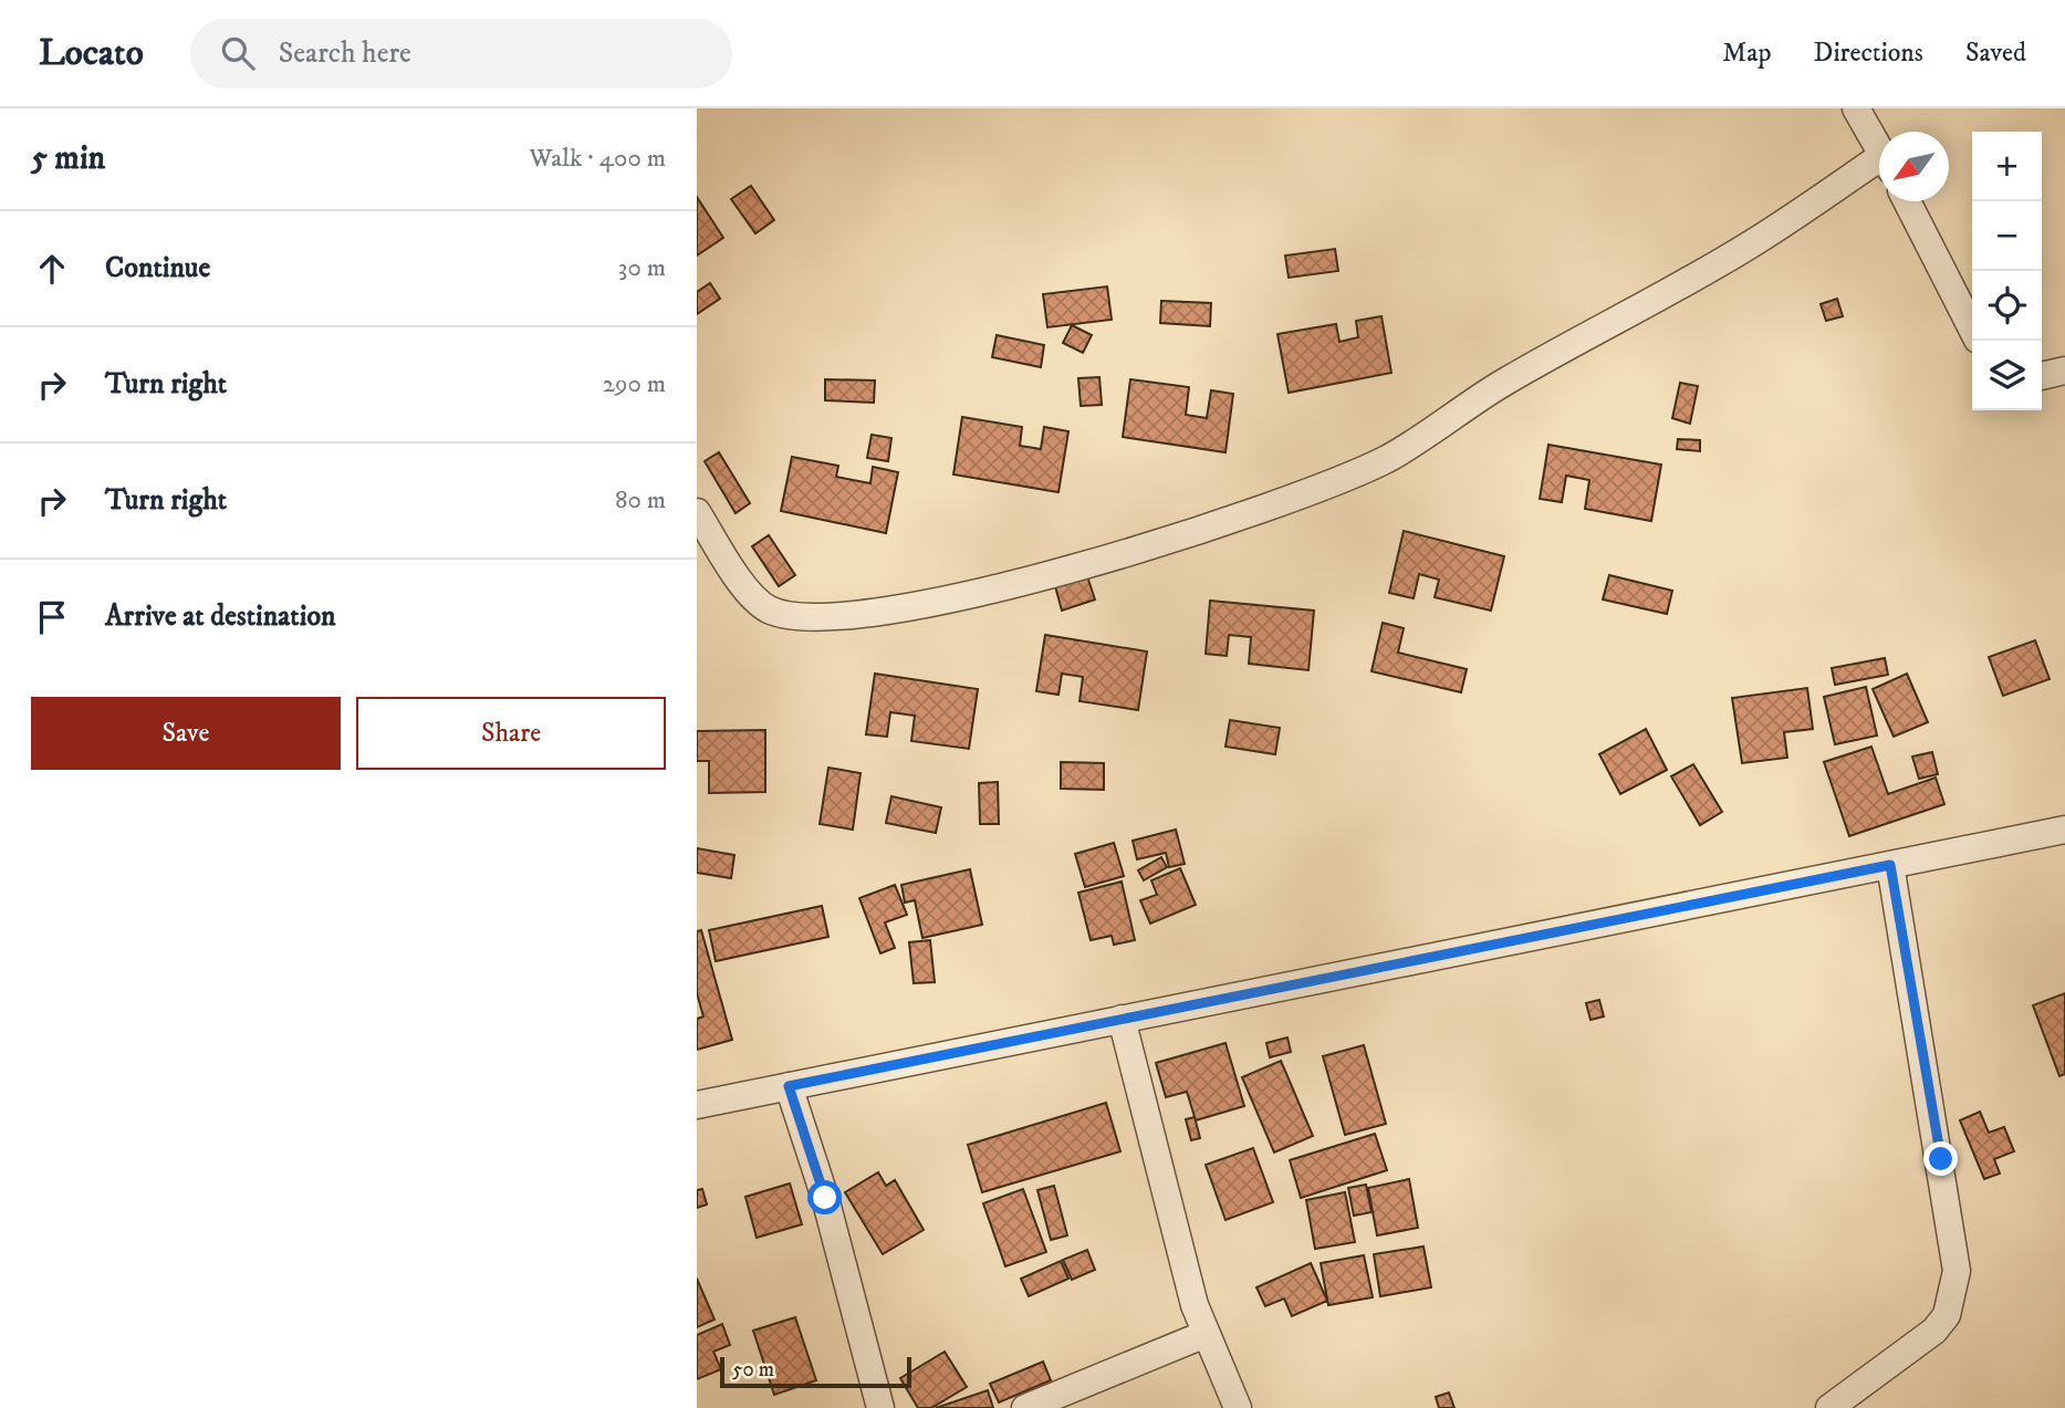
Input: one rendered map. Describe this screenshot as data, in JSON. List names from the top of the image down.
{
  "scale_bar": "50 m",
  "north": "bottom left",
  "page": {
    "header": "Locato",
    "search": "Search here",
    "nav": ["Map", "Directions", "Saved"],
    "heading": ["5 min", "Walk · 400 m"],
    "map_buttons": ["+", "−"],
    "list": [
      ["Continue", "30 m"],
      ["Turn right", "290 m"],
      ["Turn right", "80 m"],
      "Arrive at destination"
    ],
    "buttons": ["Save", "Share"],
    "scale": "50 m"
  }
}
